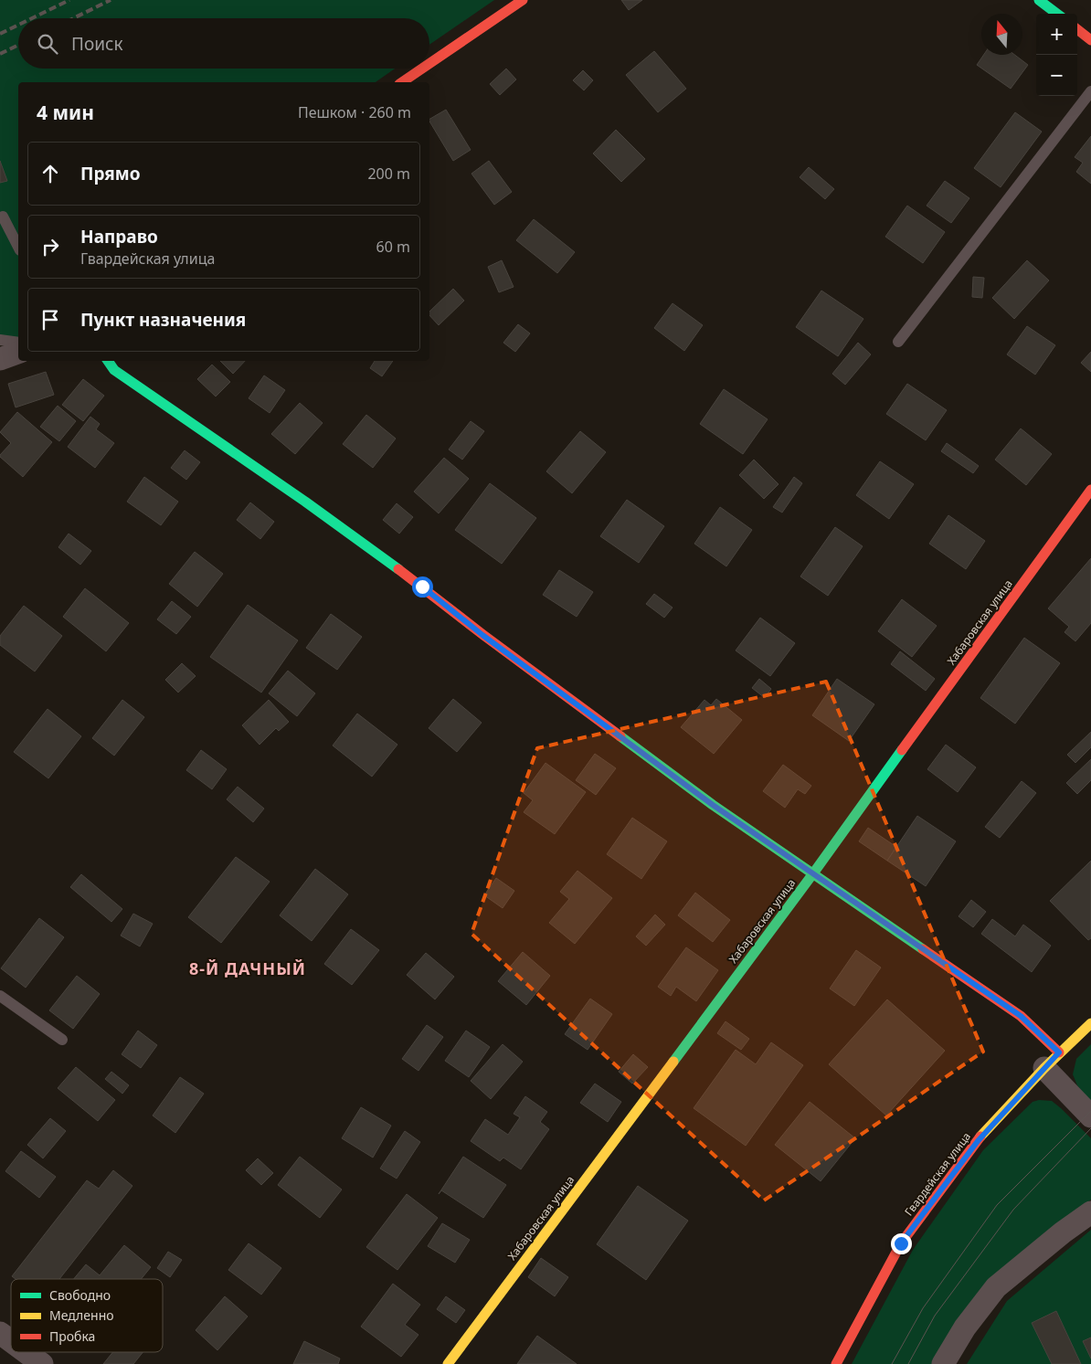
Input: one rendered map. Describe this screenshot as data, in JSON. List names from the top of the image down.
{
  "streets": {
    "main road": ["Хабаровская улица", "Гвардейская улица"]
  },
  "districts": ["8-Й ДАЧНЫЙ"],
  "legend": ["Свободно", "Медленно", "Пробка"],
  "north": "top",
  "page": {
    "map_buttons": ["+", "−"],
    "search": "Поиск",
    "heading": ["4 мин", "Пешком · 260 m"],
    "list": [
      ["Прямо", "200 m"],
      ["Направо", "Гвардейская улица", "60 m"],
      "Пункт назначения"
    ]
  }
}
